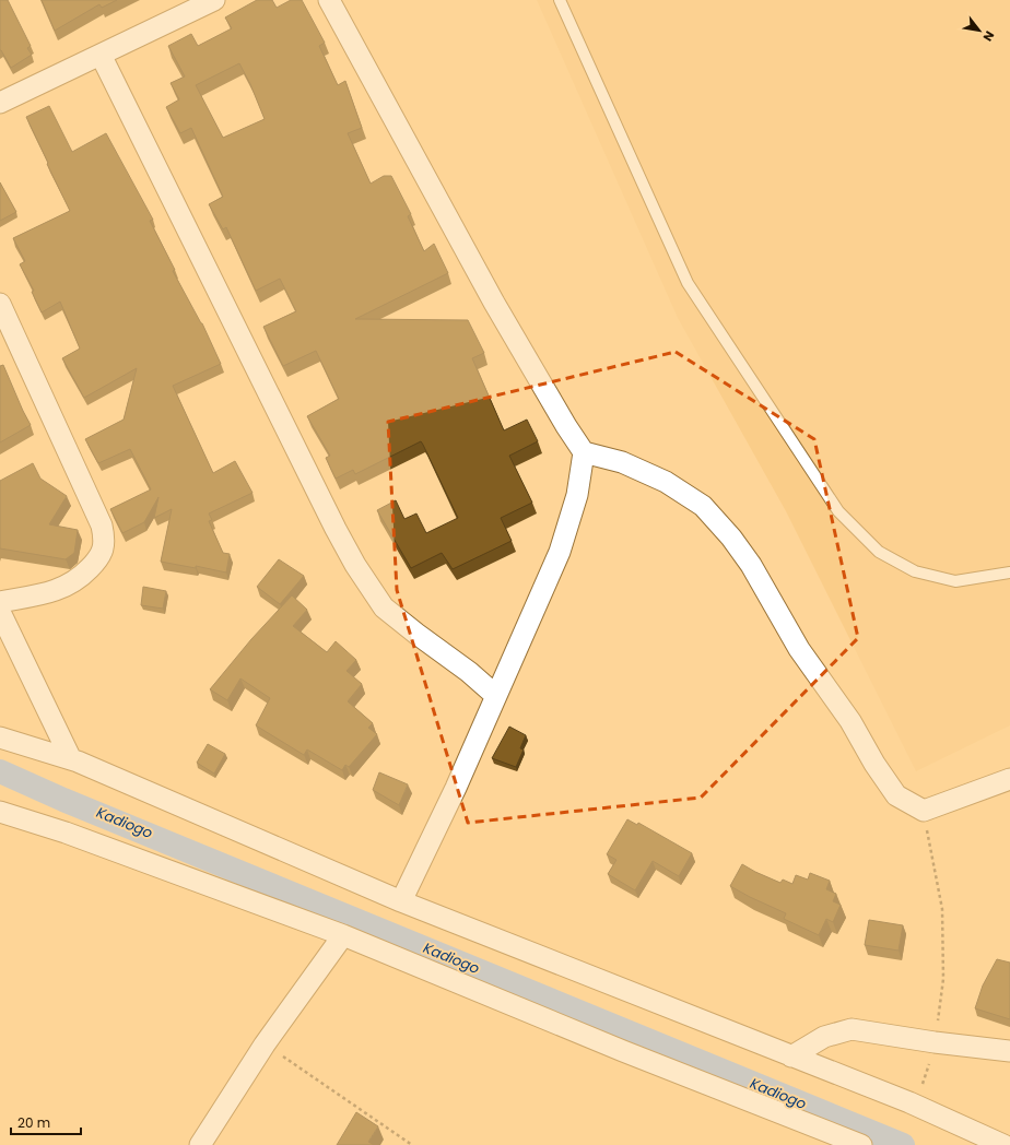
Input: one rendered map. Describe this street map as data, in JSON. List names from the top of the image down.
{
  "water": ["Kadiogo"],
  "scale_bar": "20 m",
  "north": "bottom right"
}
